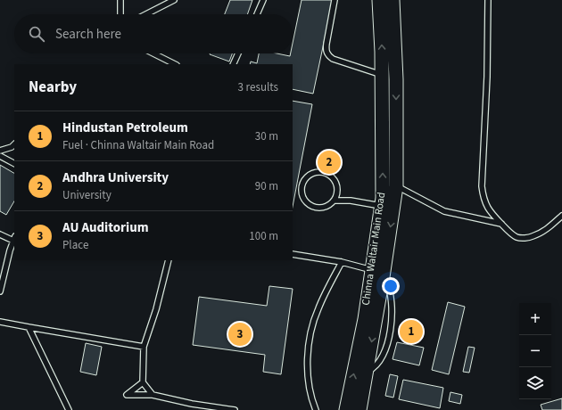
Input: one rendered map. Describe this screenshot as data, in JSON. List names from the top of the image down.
{
  "streets": {
    "street": ["Chinna Waltair Main Road"]
  },
  "page": {
    "search": "Search here",
    "heading": ["Nearby", "3 results"],
    "list": [
      {
        "mark": "1",
        "name": "Hindustan Petroleum",
        "note": "Fuel · Chinna Waltair Main Road",
        "value": "30 m"
      },
      {
        "mark": "2",
        "name": "Andhra University",
        "note": "University",
        "value": "90 m"
      },
      {
        "mark": "3",
        "name": "AU Auditorium",
        "note": "Place",
        "value": "100 m"
      }
    ],
    "pins": ["2", "1", "3"],
    "map_buttons": ["+", "−"]
  }
}
